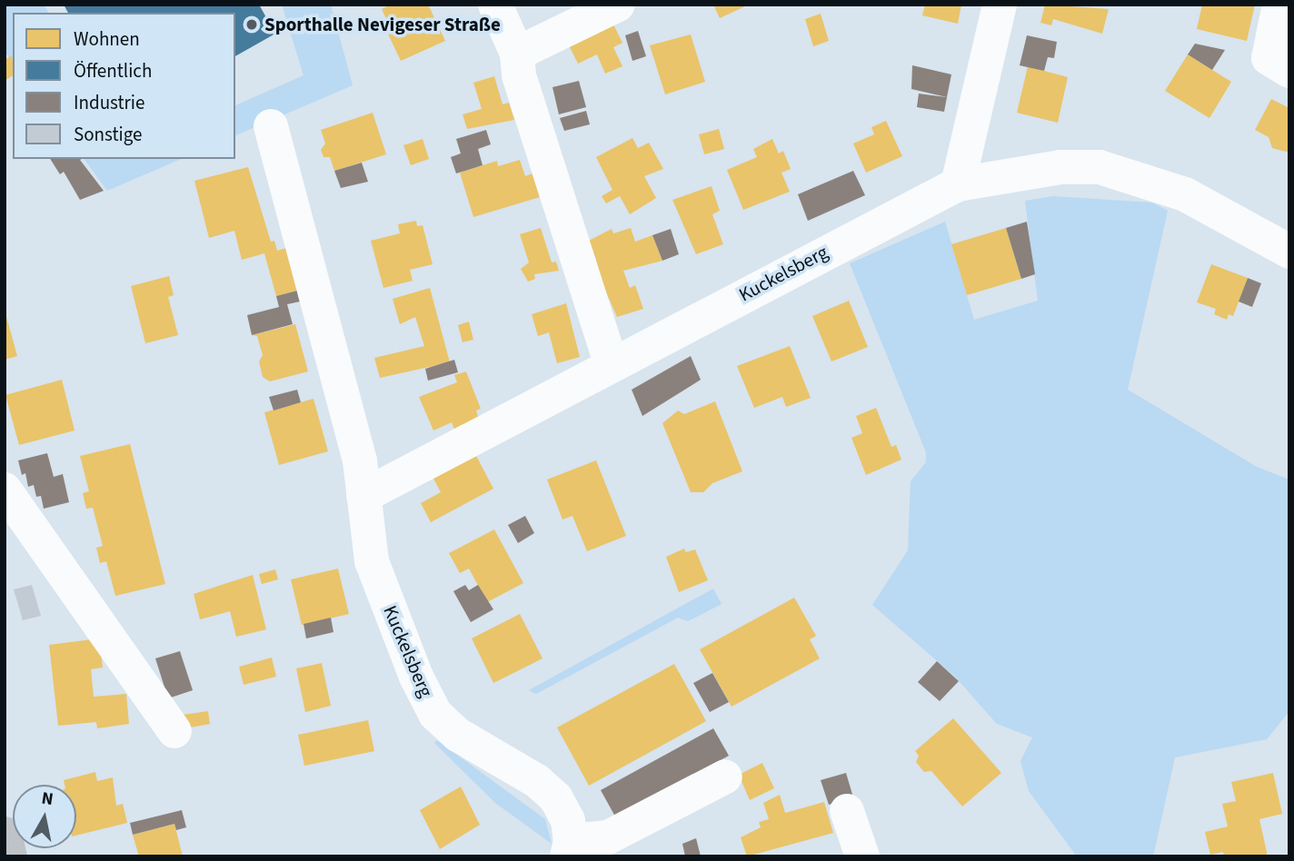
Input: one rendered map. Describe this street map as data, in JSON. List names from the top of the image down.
{
  "streets": {
    "street": ["Kuckelsberg"]
  },
  "places": ["Sporthalle Nevigeser Straße"],
  "legend": [
    "Wohnen",
    "Öffentlich",
    "Industrie",
    "Sonstige"
  ],
  "north": "top"
}
